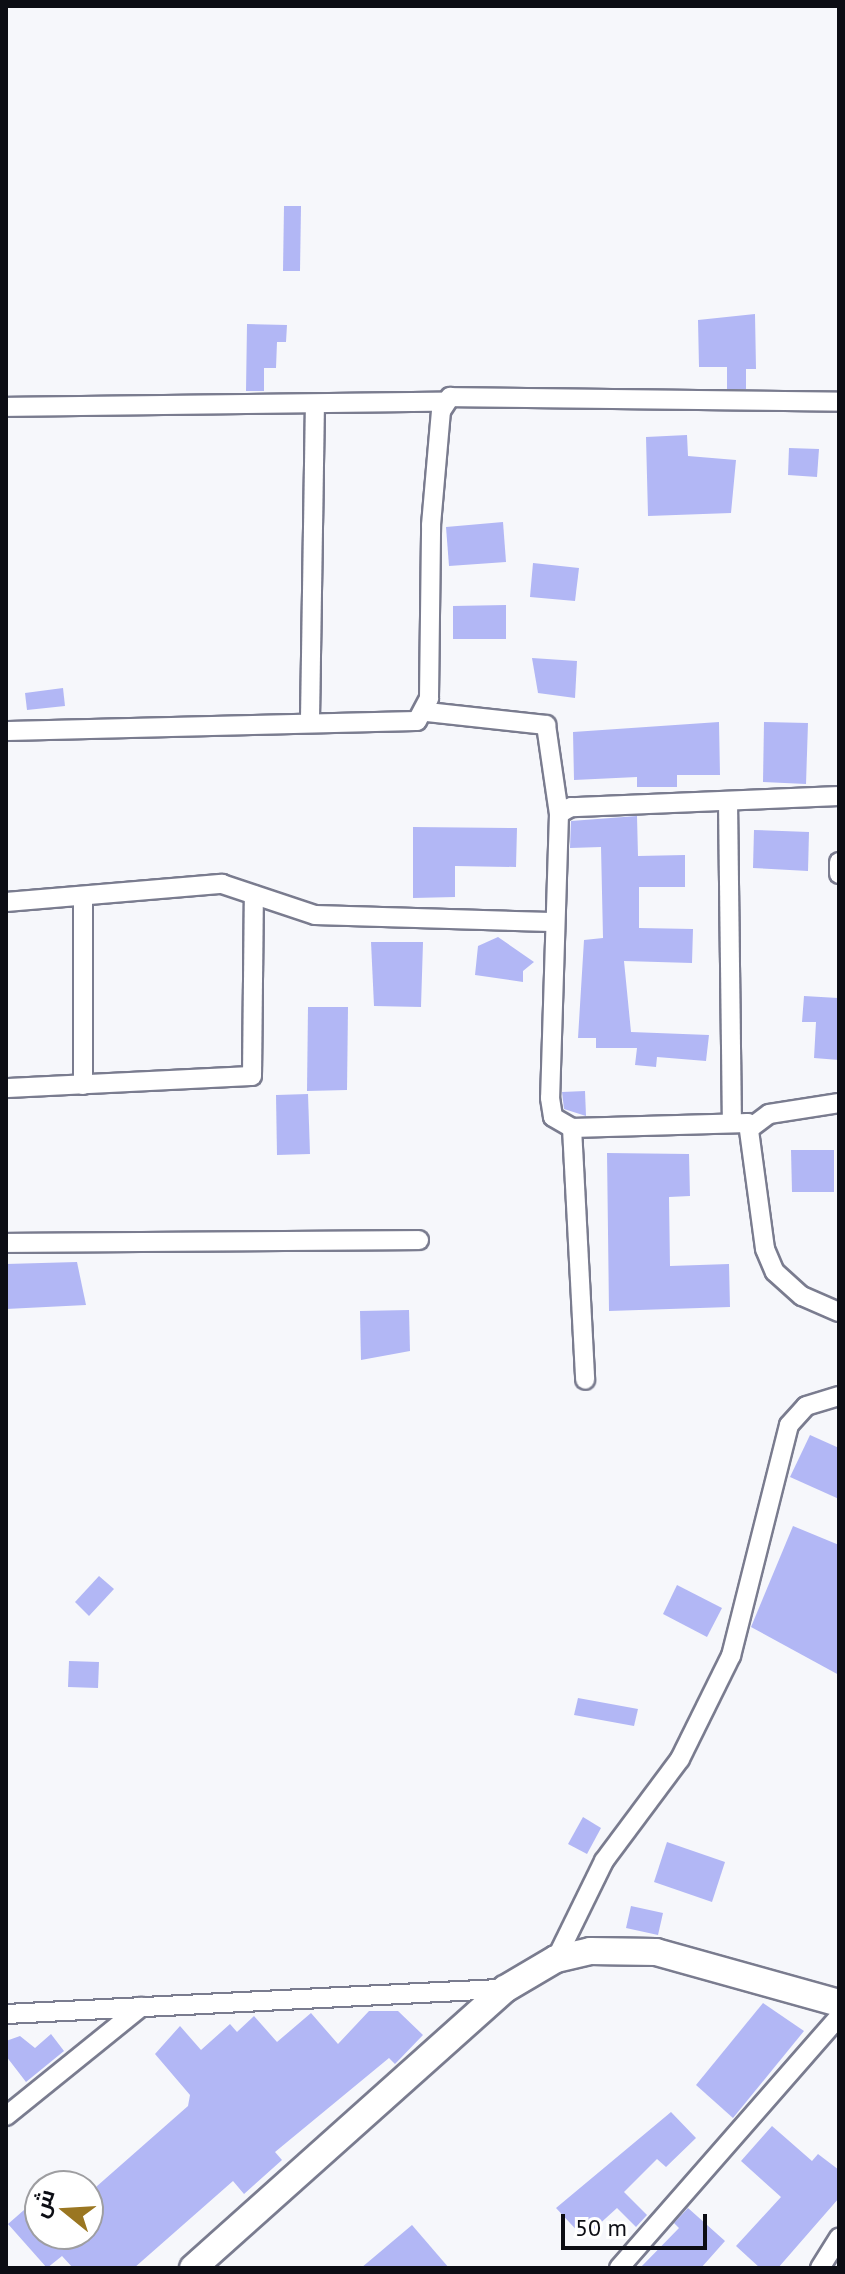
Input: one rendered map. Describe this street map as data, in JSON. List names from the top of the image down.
{
  "scale_bar": "50 m",
  "north": "left"
}
